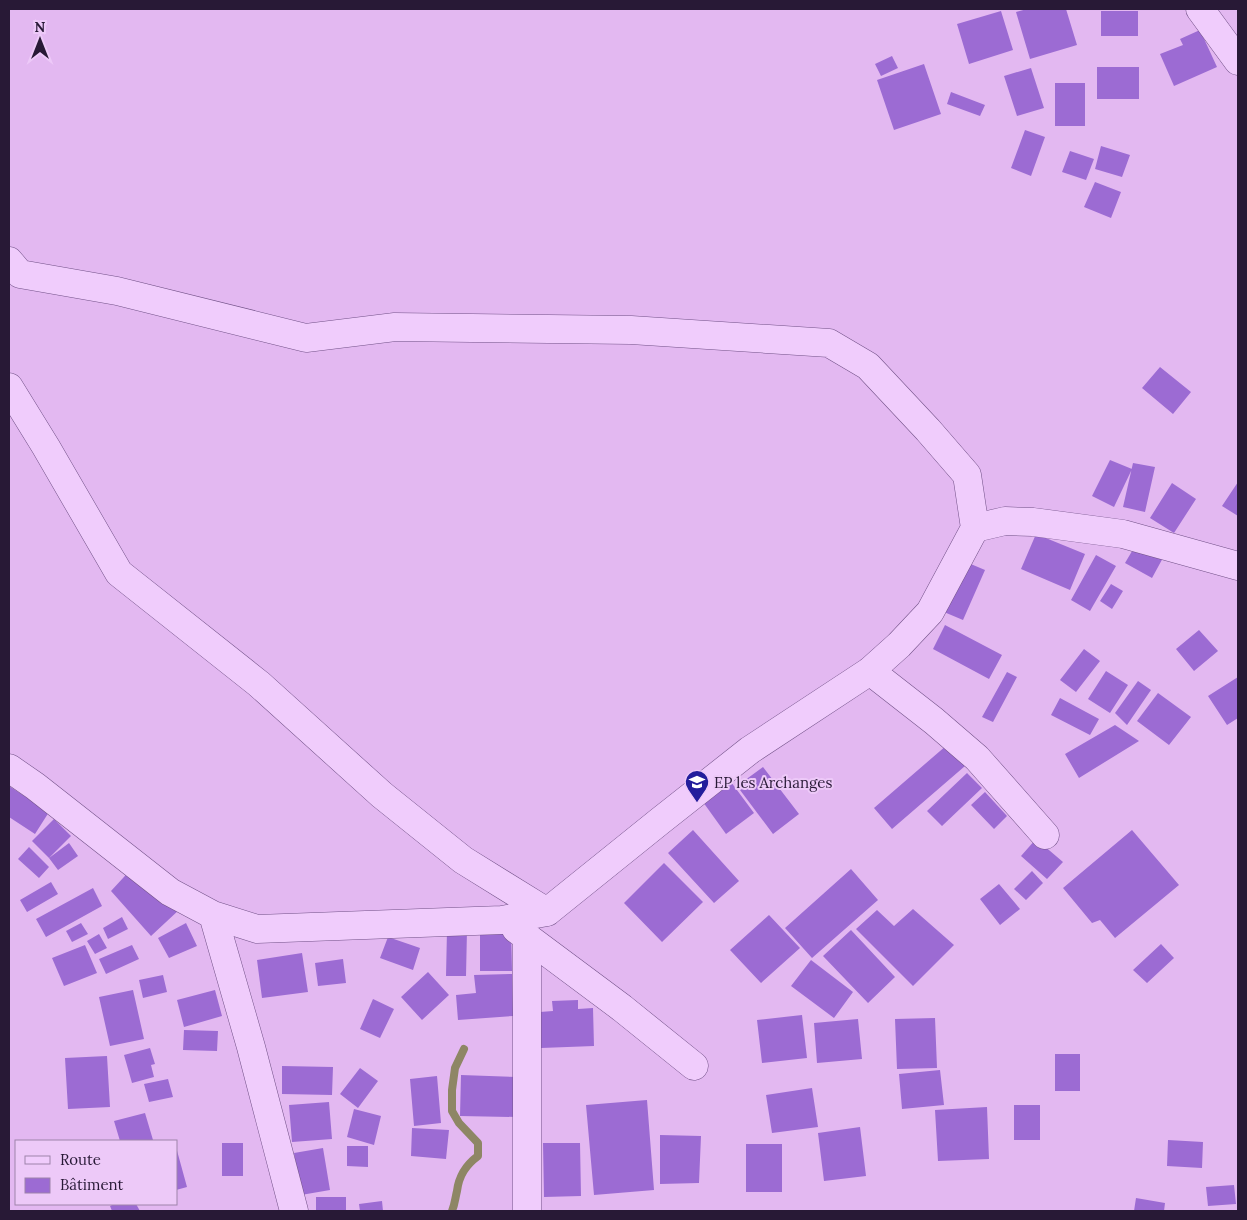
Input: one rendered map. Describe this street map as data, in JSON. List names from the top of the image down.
{
  "places": {
    "school or university": ["EP les Archanges"]
  },
  "legend": ["Route", "Bâtiment"],
  "north": "top"
}
